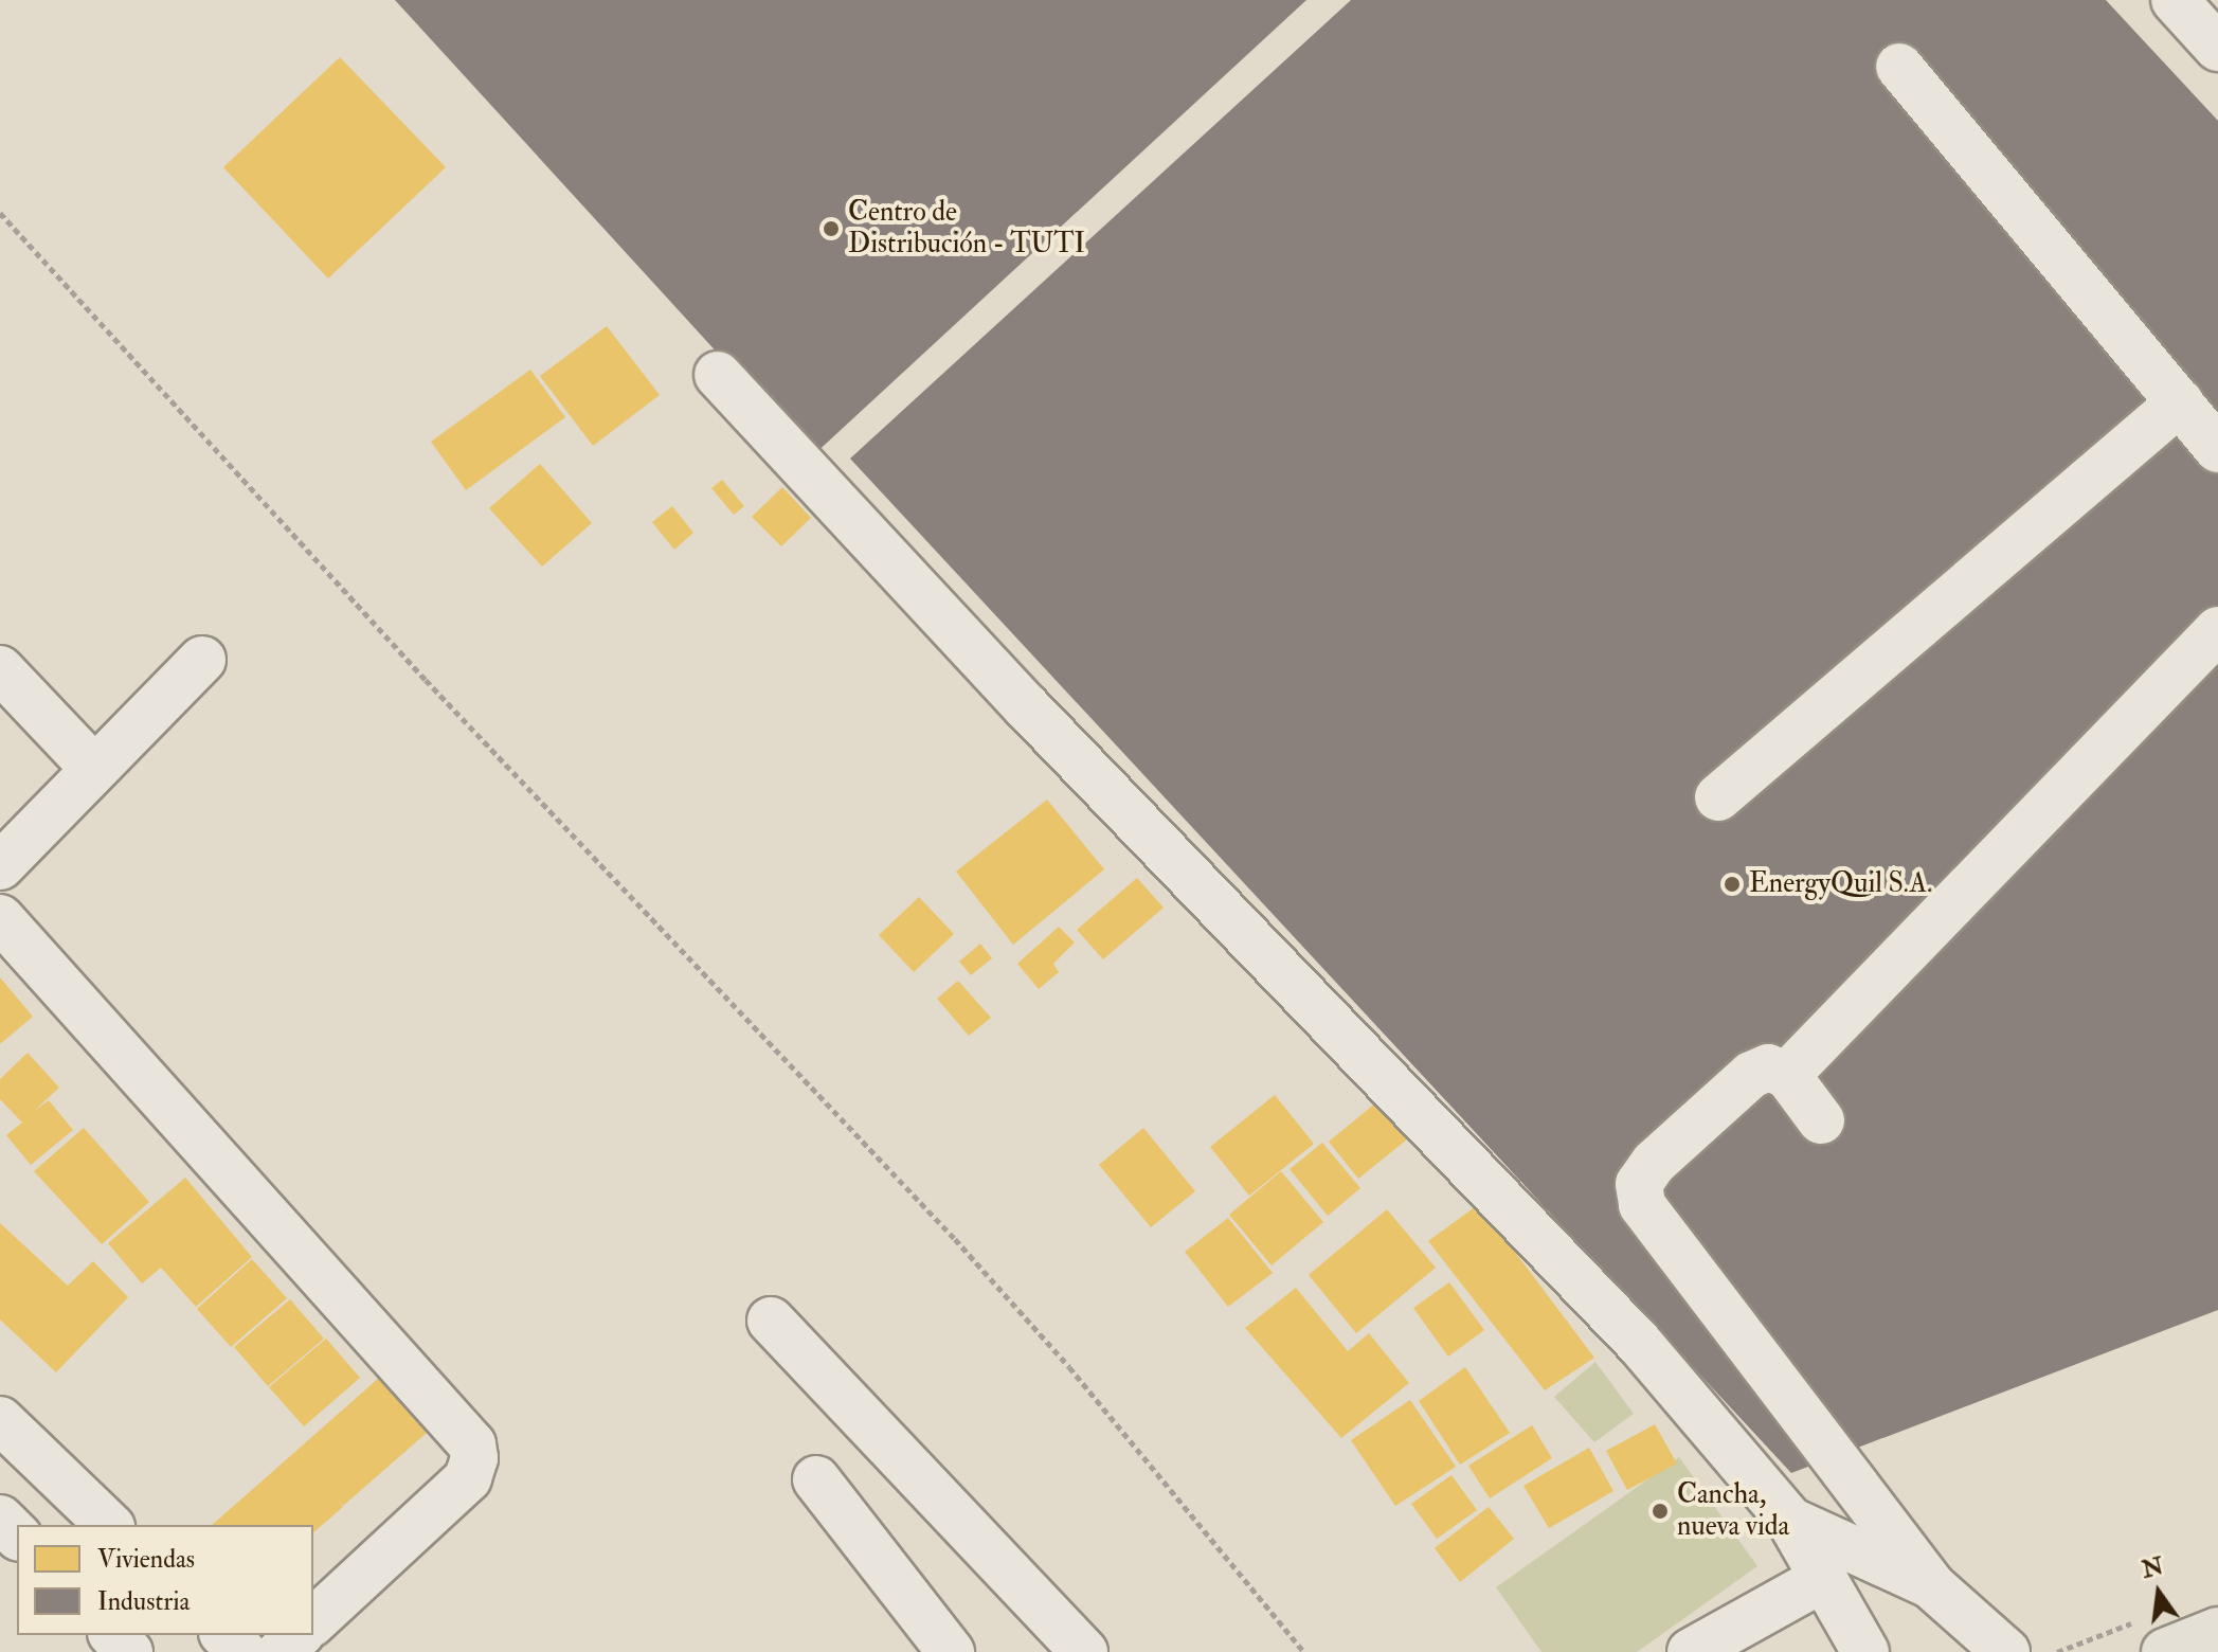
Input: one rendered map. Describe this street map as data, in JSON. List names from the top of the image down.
{
  "places": ["Centro de Distribución - TUTI", "EnergyQuil S.A.", "Cancha, nueva vida"],
  "legend": ["Viviendas", "Industria"],
  "north": "top"
}
